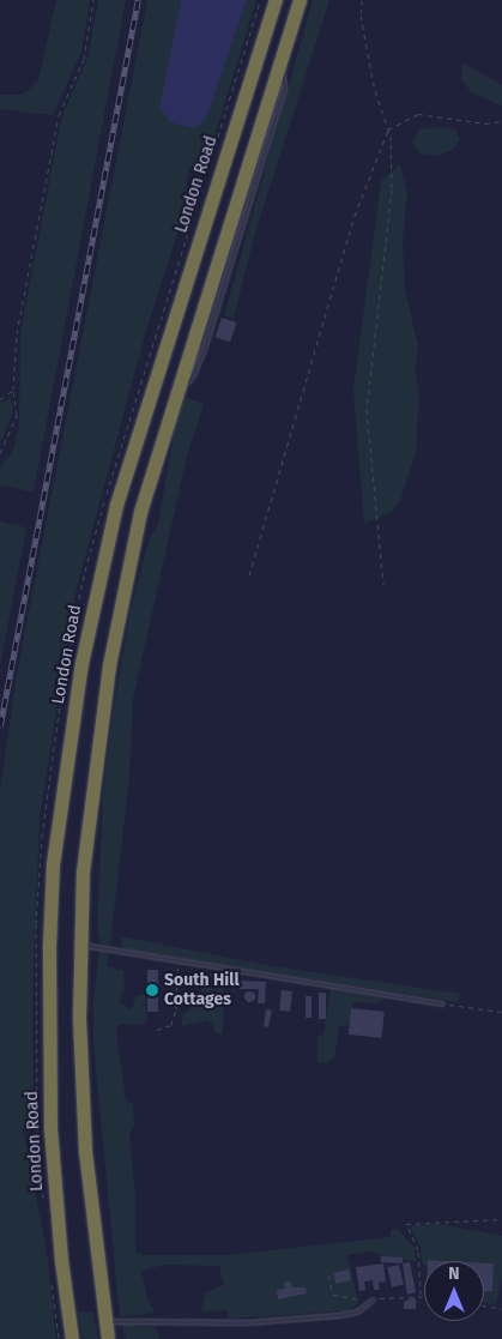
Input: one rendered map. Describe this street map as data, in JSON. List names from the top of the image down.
{
  "streets": {
    "highway": ["London Road"]
  },
  "places": ["South Hill Cottages"],
  "north": "top"
}
